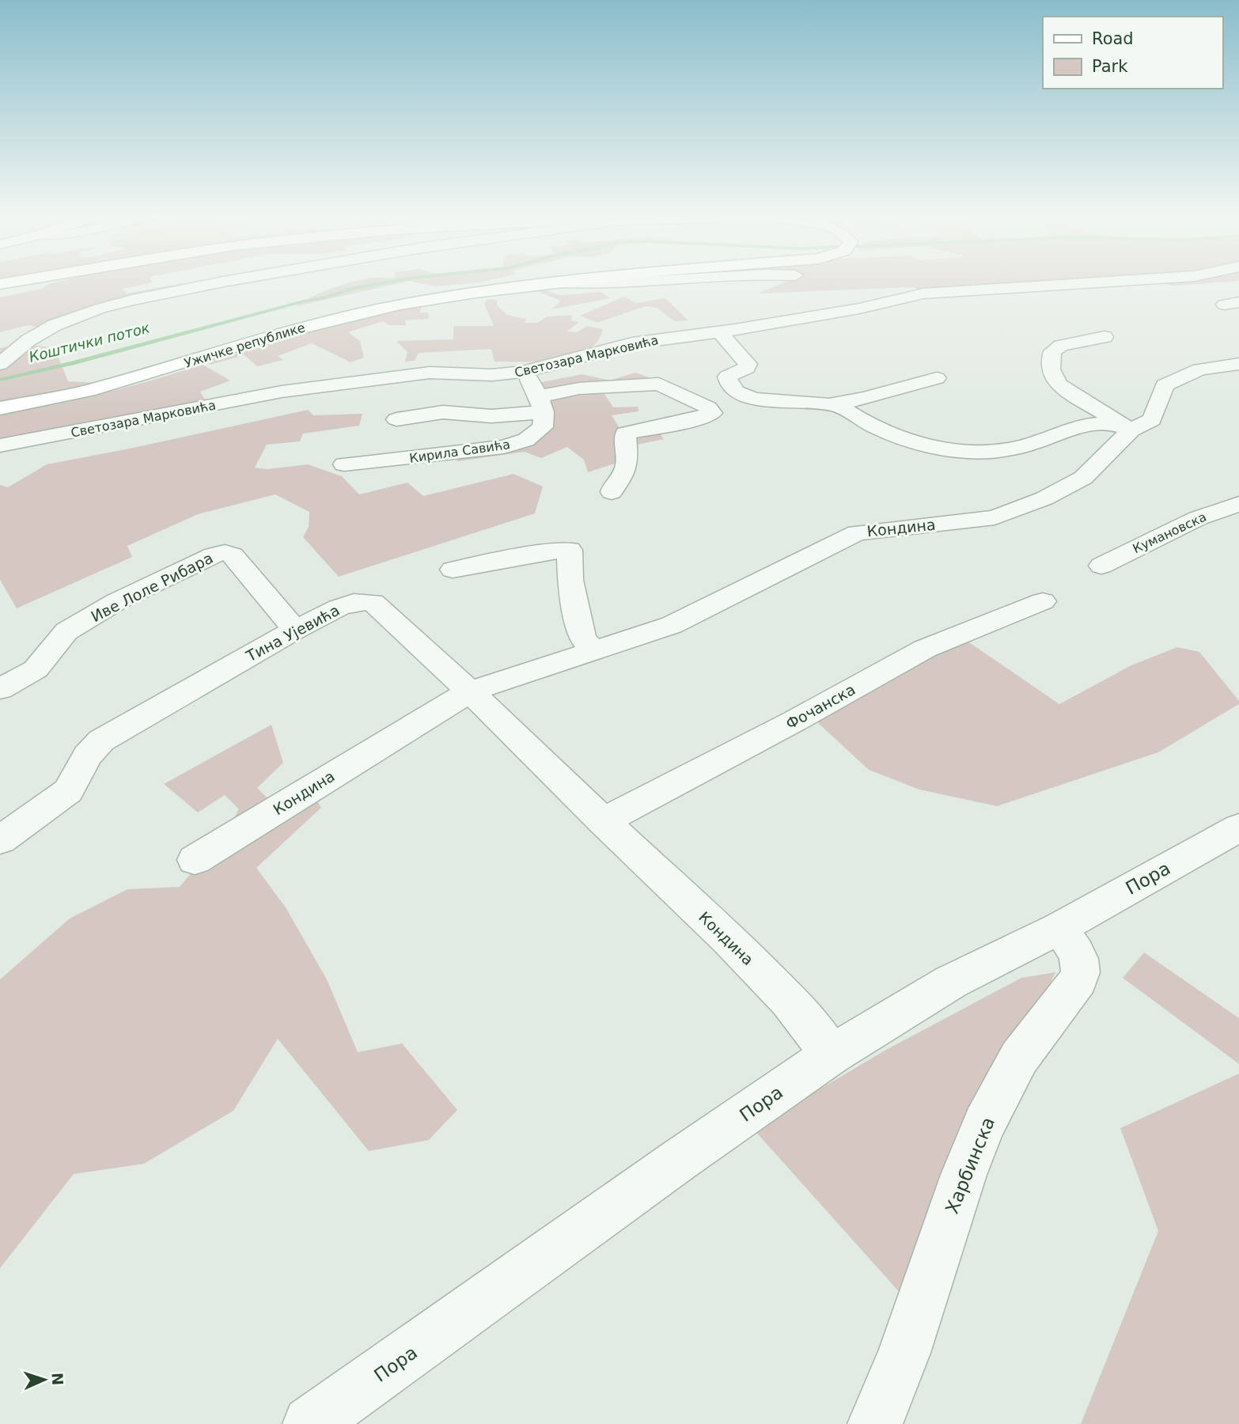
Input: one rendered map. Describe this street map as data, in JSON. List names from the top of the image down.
{
  "streets": {
    "main road": ["Ужичке републике"],
    "street": [
      "Светозара Марковића",
      "Кирила Савића",
      "Кондина",
      "Кумановска",
      "Иве Лоле Рибара",
      "Тина Ујевића",
      "Фочанска",
      "Пора",
      "Харбинска"
    ]
  },
  "crossings": [
    ["Кондина", "Тина Ујевића"],
    ["Кондина", "Фочанска"],
    ["Кондина", "Пора"],
    ["Иве Лоле Рибара", "Тина Ујевића"],
    ["Пора", "Харбинска"]
  ],
  "water": ["Коштички поток"],
  "legend": ["Road", "Park"],
  "north": "right"
}
